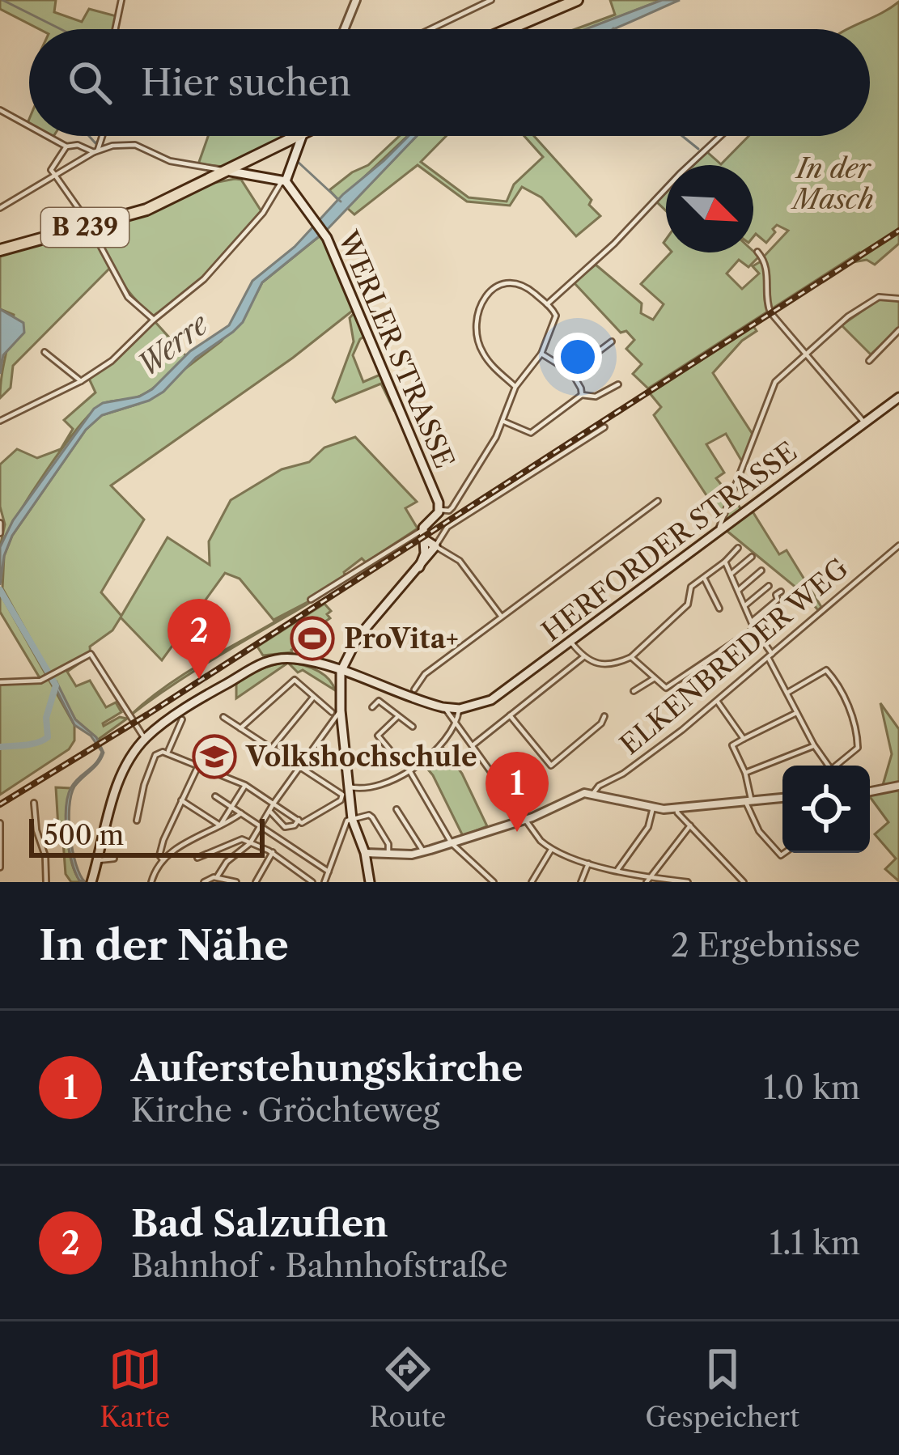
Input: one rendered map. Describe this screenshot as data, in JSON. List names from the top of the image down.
{
  "streets": {
    "main road": ["B 239", "WERLER STRASSE", "HERFORDER STRASSE"],
    "street": ["ELKENBREDER WEG"]
  },
  "water": ["Werre"],
  "parks": ["In der Masch"],
  "places": {
    "sports": ["ProVita+"],
    "school or university": ["Volkshochschule"]
  },
  "scale_bar": "500 m",
  "north": "bottom right",
  "page": {
    "search": "Hier suchen",
    "pins": ["2", "1"],
    "scale": "500 m",
    "heading": ["In der Nähe", "2 Ergebnisse"],
    "list": [
      {
        "mark": "1",
        "name": "Auferstehungskirche",
        "note": "Kirche · Gröchteweg",
        "value": "1.0 km"
      },
      {
        "mark": "2",
        "name": "Bad Salzuflen",
        "note": "Bahnhof · Bahnhofstraße",
        "value": "1.1 km"
      }
    ],
    "nav": ["Karte", "Route", "Gespeichert"]
  }
}
